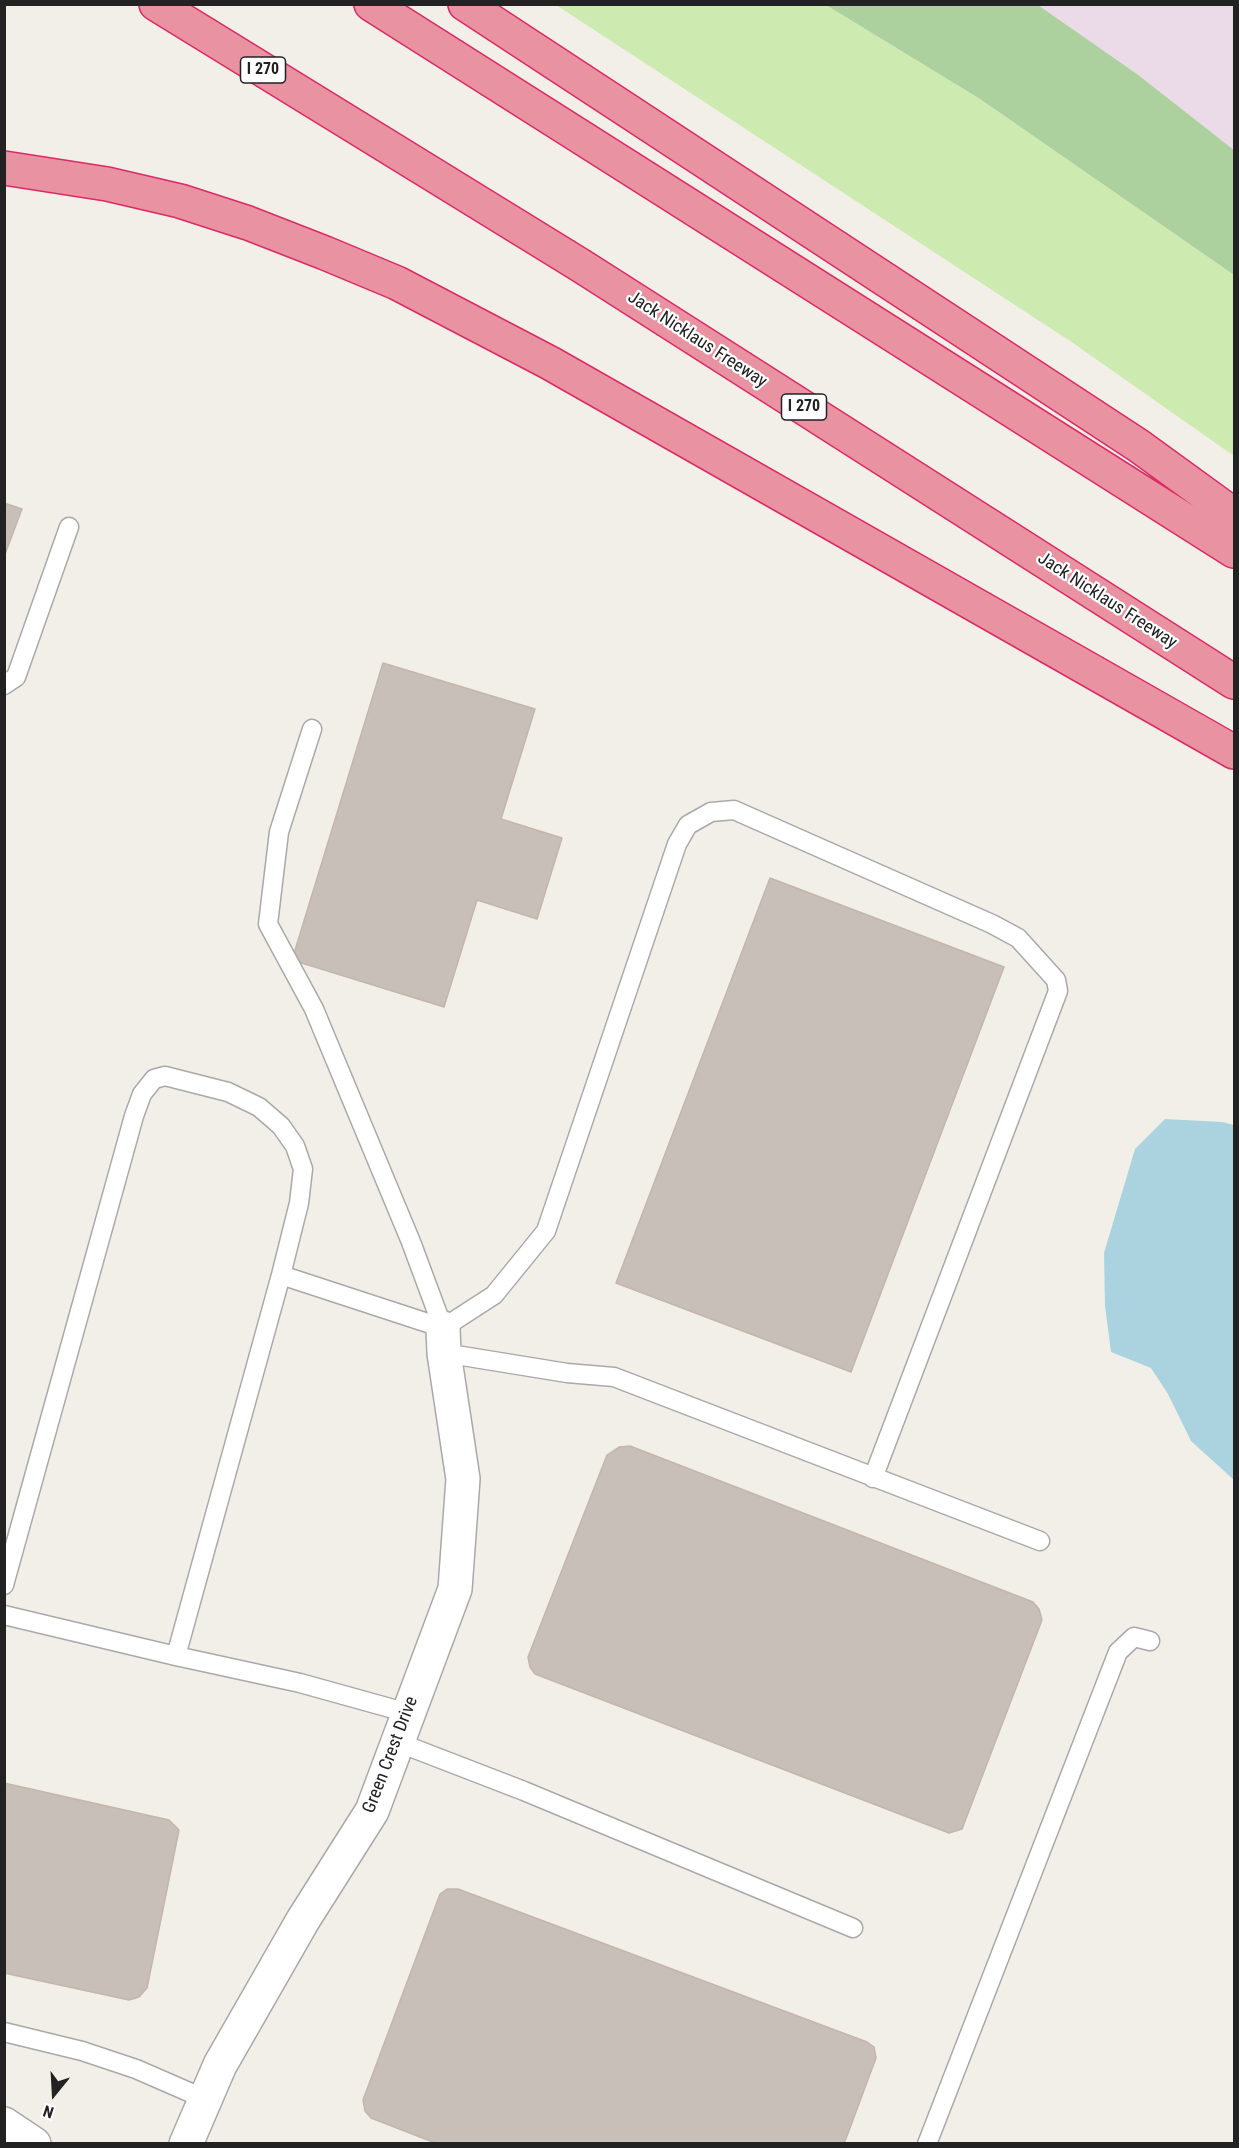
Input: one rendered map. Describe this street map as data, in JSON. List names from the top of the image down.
{
  "streets": {
    "highway": ["I 270", "Jack Nicklaus Freeway"],
    "street": ["Green Crest Drive"]
  },
  "north": "bottom"
}
